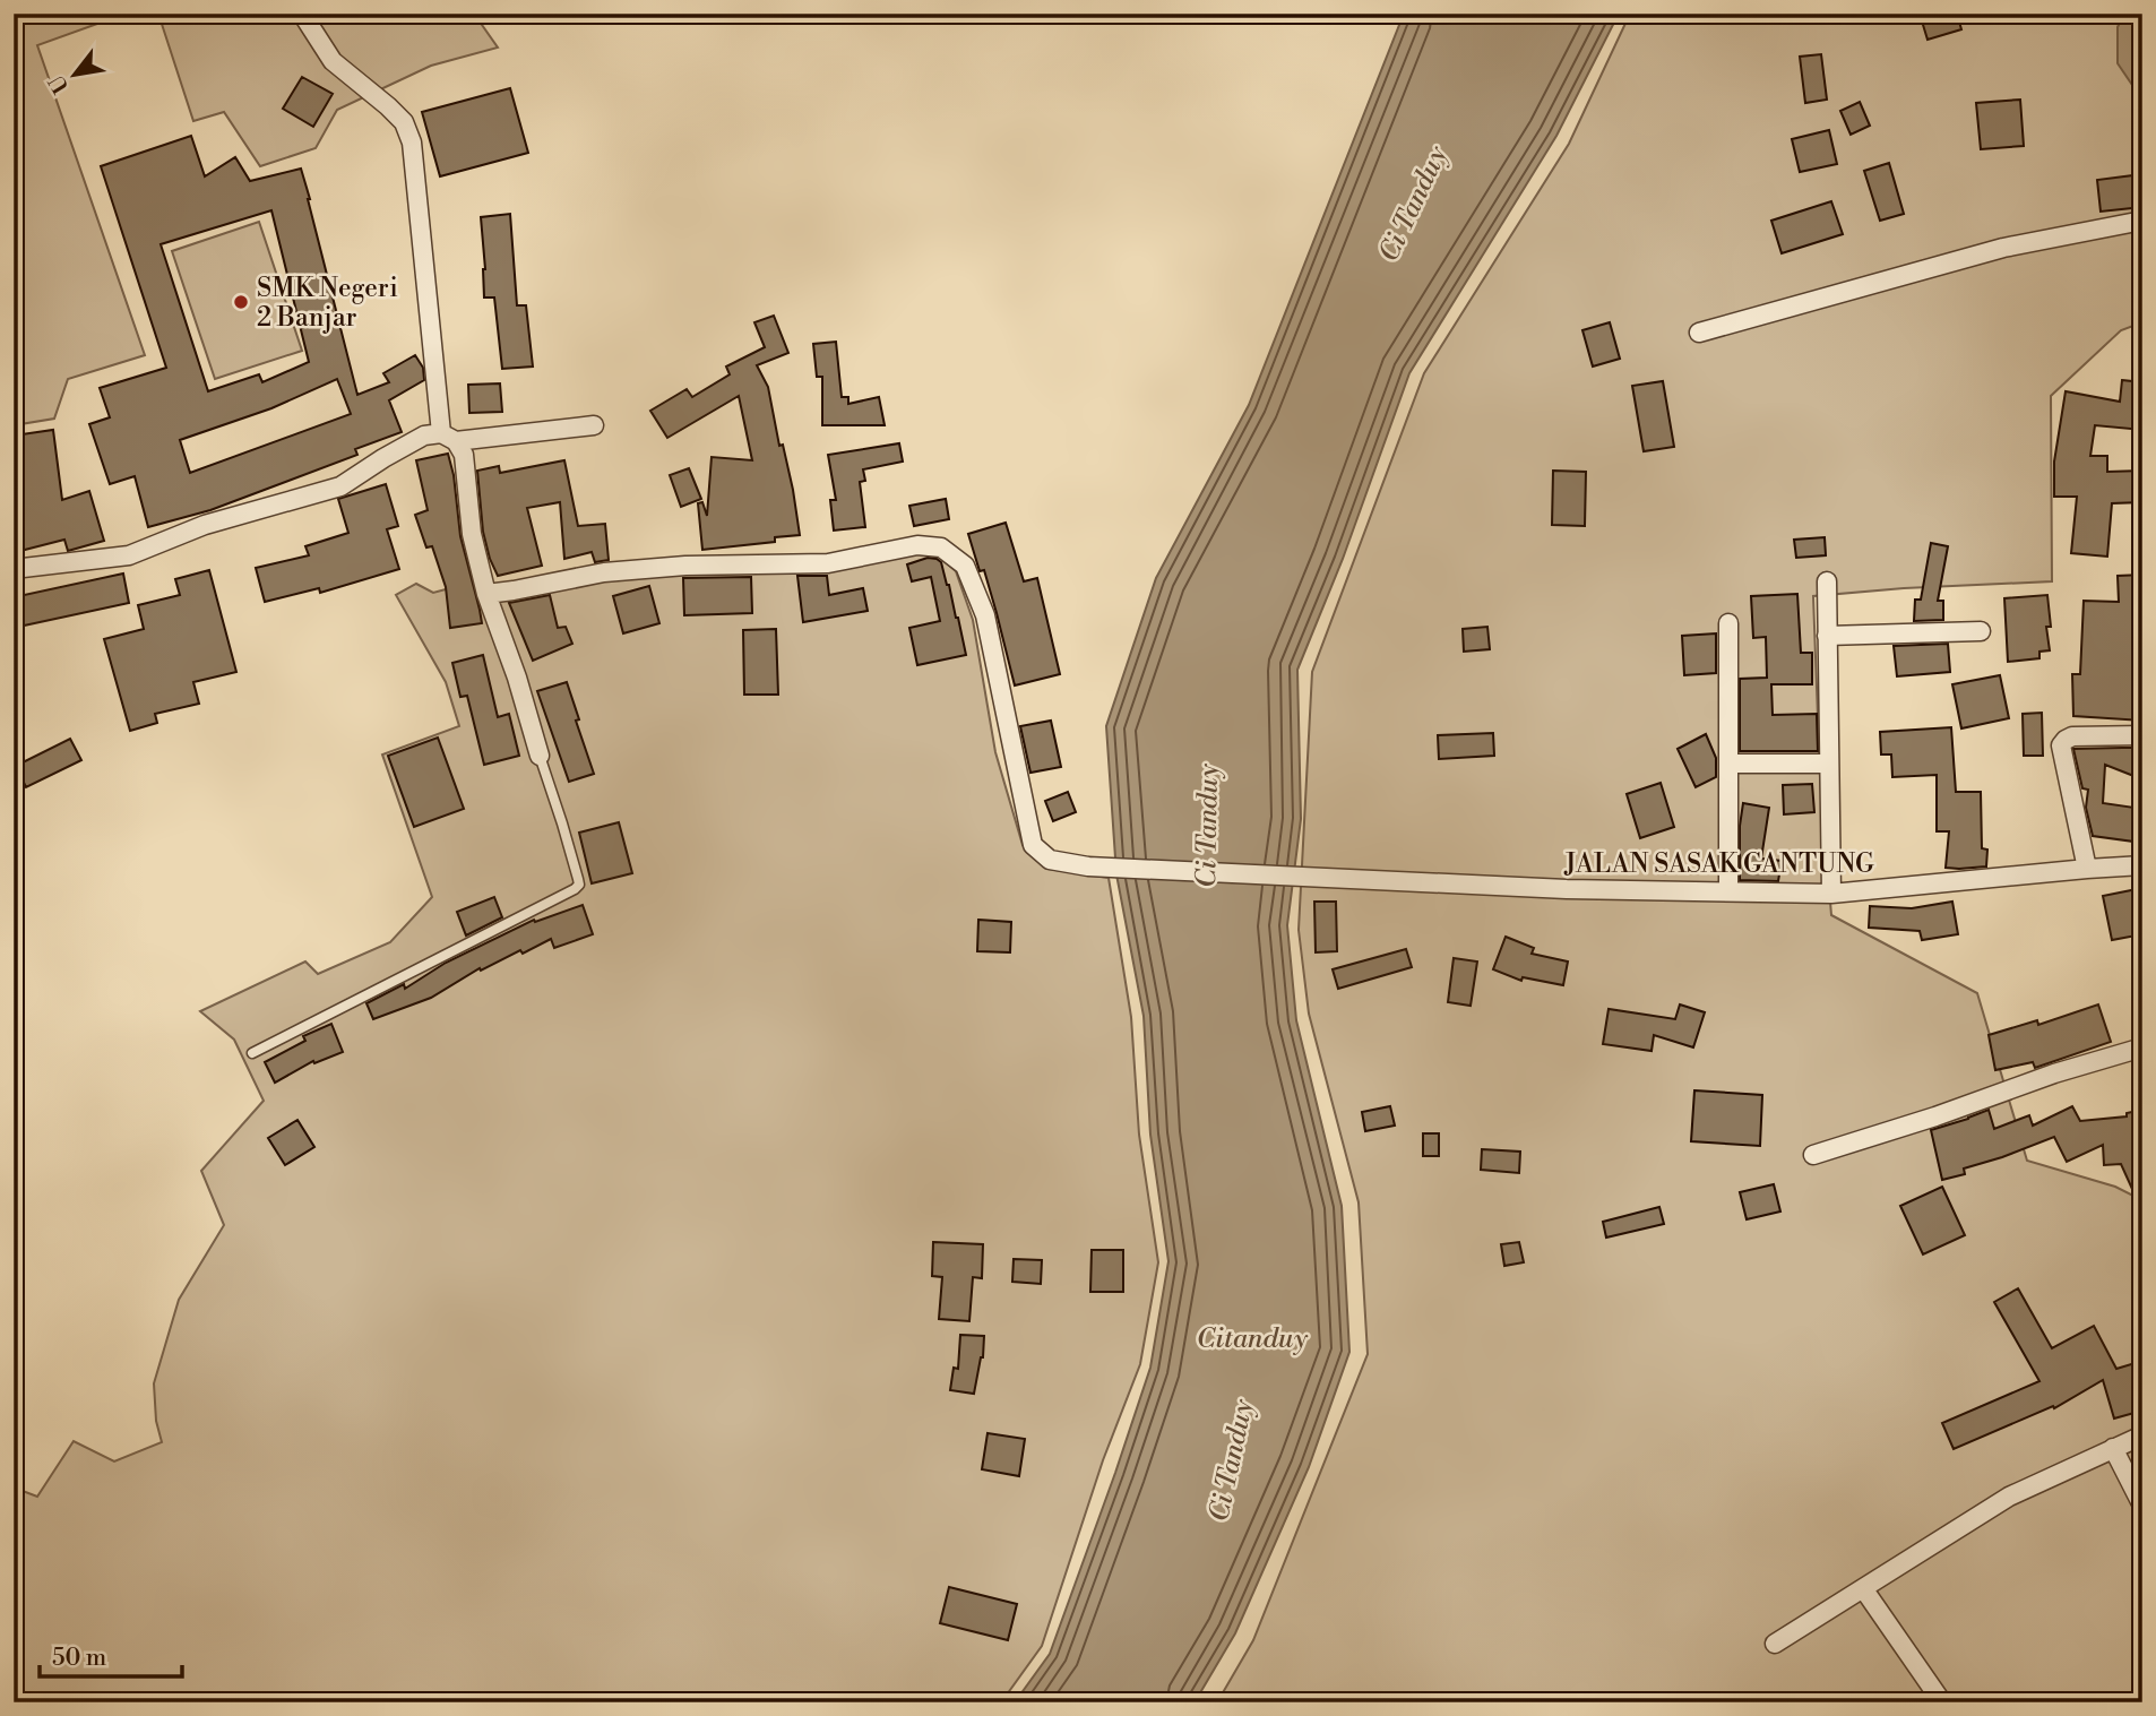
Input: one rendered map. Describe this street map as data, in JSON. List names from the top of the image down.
{
  "streets": {
    "street": ["JALAN SASAK GANTUNG"]
  },
  "water": ["Ci Tanduy", "Citanduy"],
  "places": ["SMK Negeri 2 Banjar"],
  "scale_bar": "50 m",
  "north": "bottom left"
}
